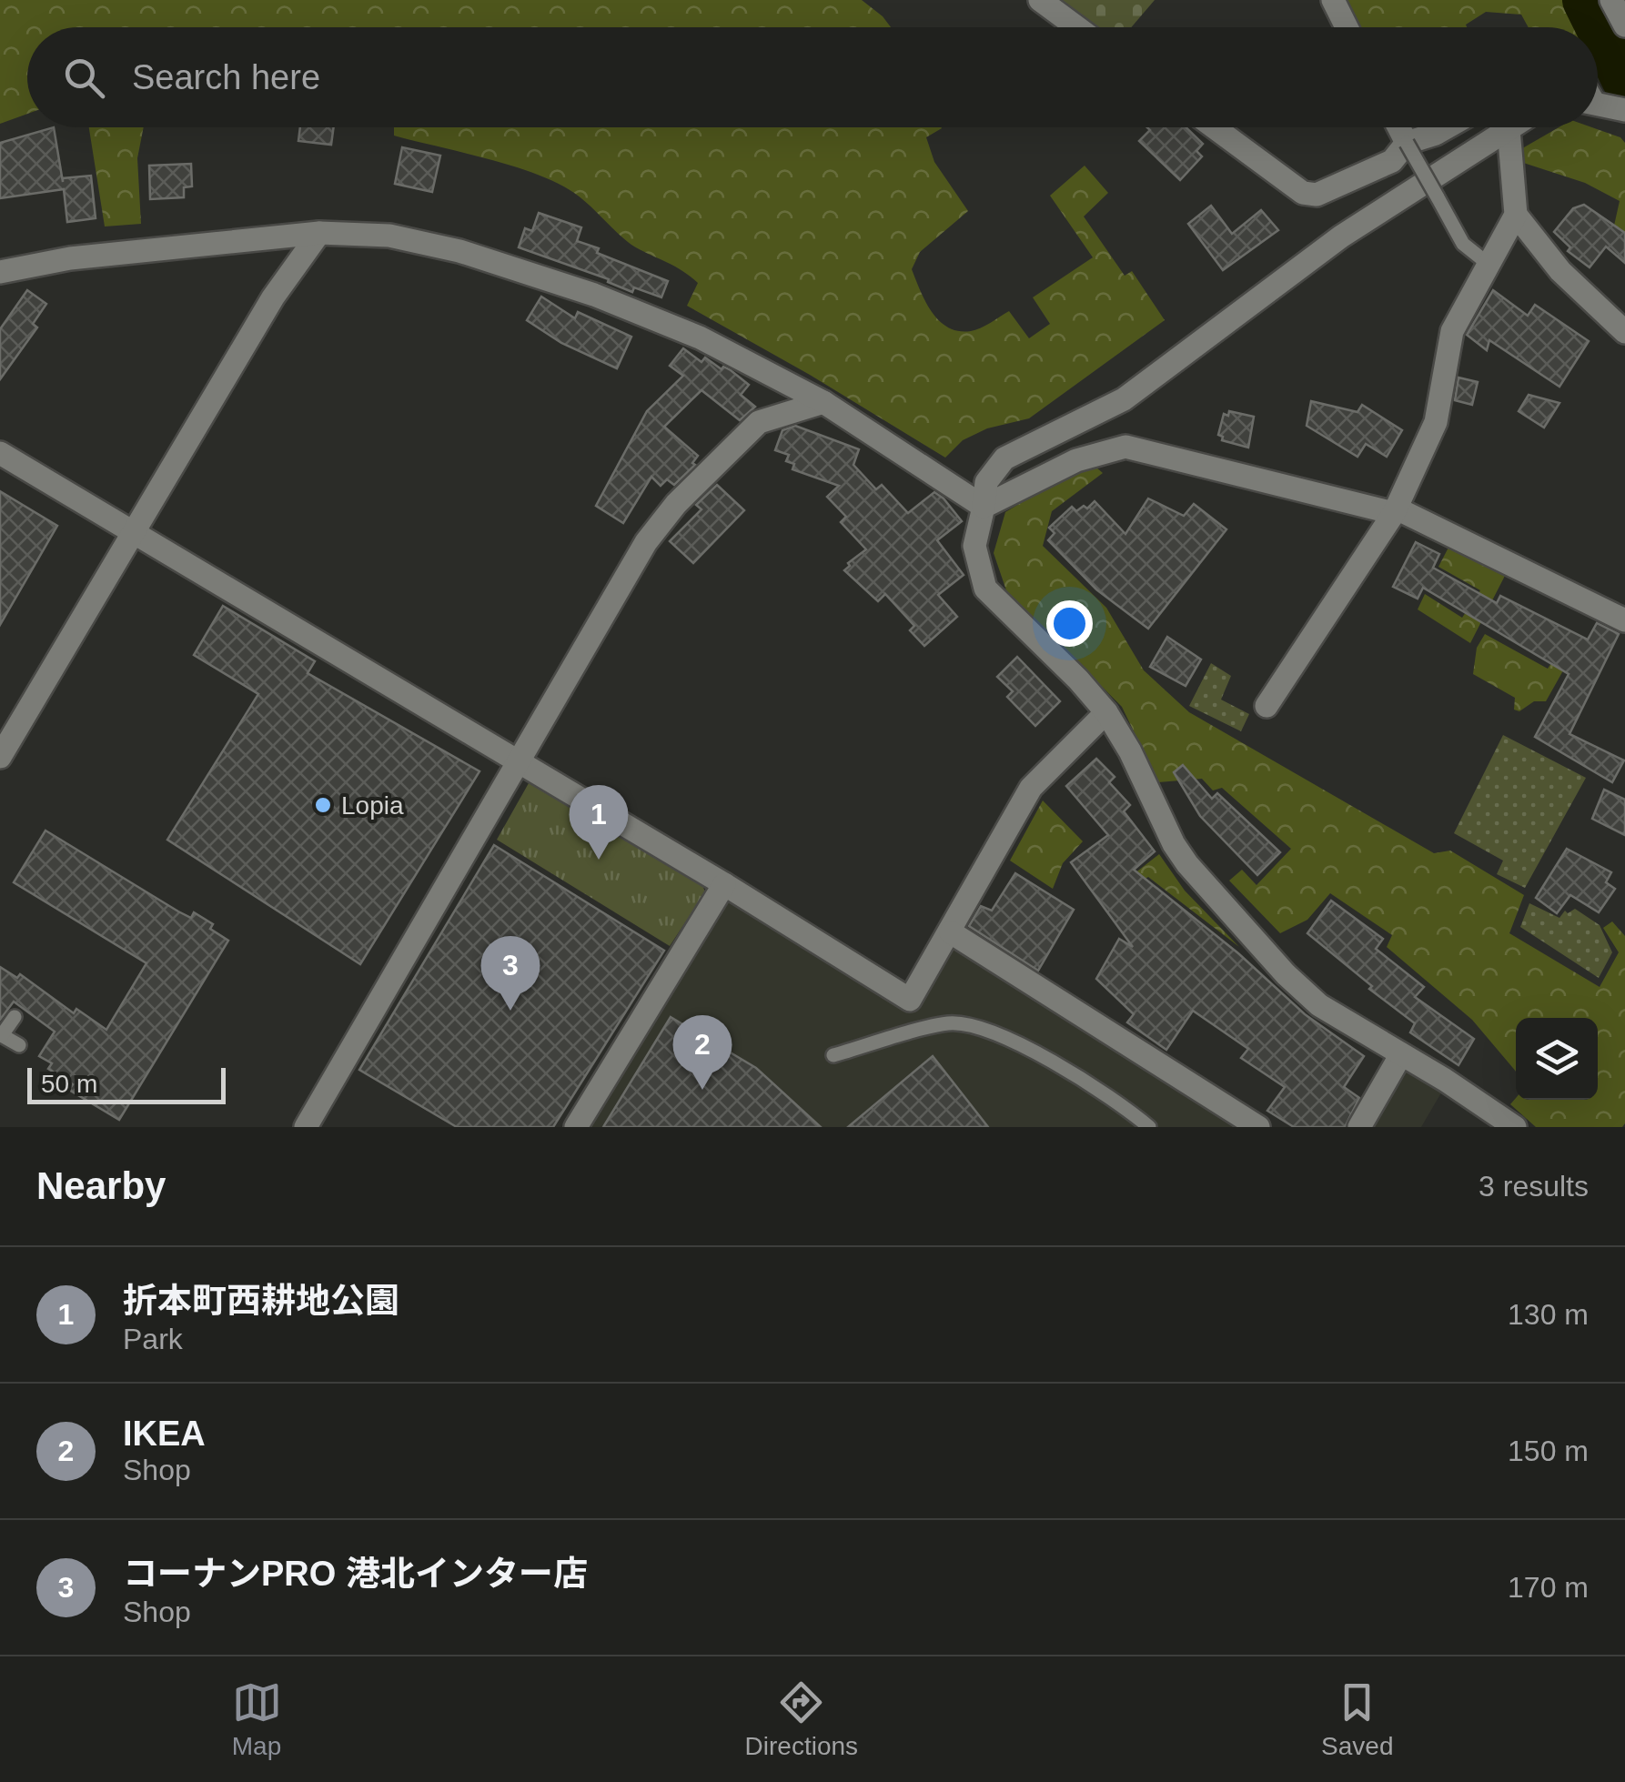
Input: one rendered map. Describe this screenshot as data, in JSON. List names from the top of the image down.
{
  "places": ["Lopia"],
  "scale_bar": "50 m",
  "page": {
    "search": "Search here",
    "pins": ["1", "3", "2"],
    "scale": "50 m",
    "heading": ["Nearby", "3 results"],
    "list": [
      {
        "mark": "1",
        "name": "折本町西耕地公園",
        "note": "Park",
        "value": "130 m"
      },
      {
        "mark": "2",
        "name": "IKEA",
        "note": "Shop",
        "value": "150 m"
      },
      {
        "mark": "3",
        "name": "コーナンPRO 港北インター店",
        "note": "Shop",
        "value": "170 m"
      }
    ],
    "nav": ["Map", "Directions", "Saved"]
  }
}
